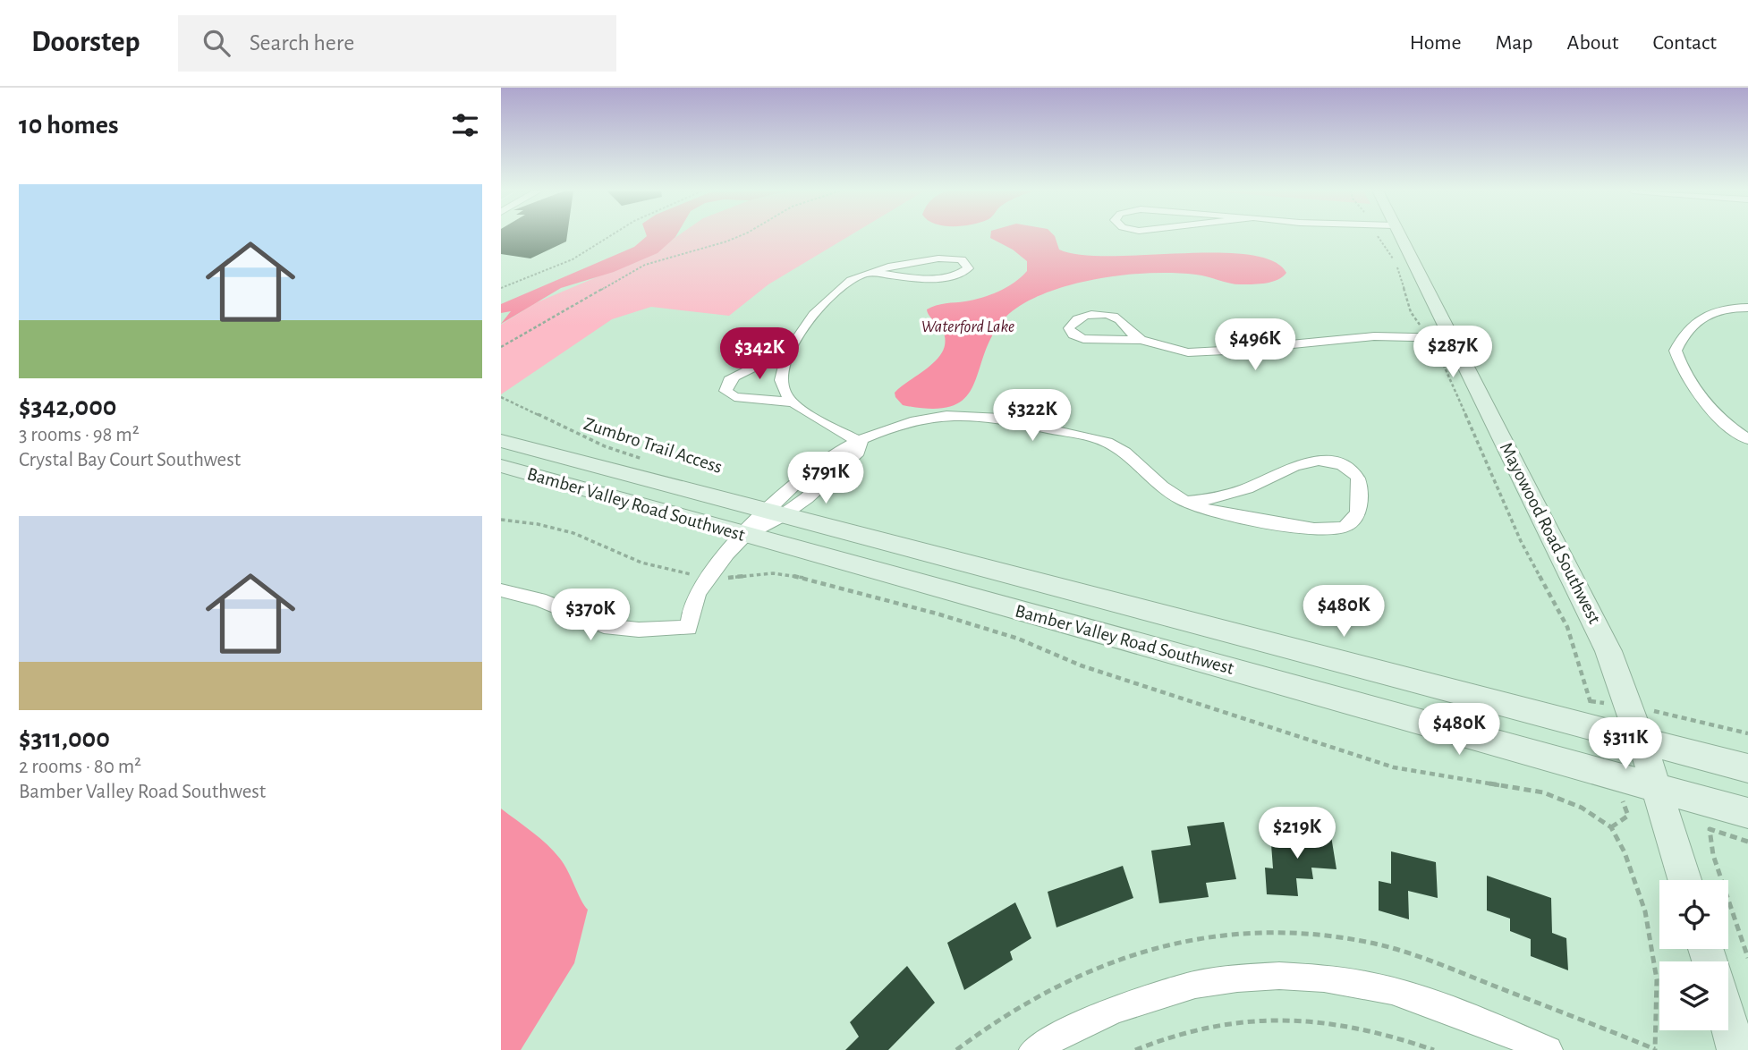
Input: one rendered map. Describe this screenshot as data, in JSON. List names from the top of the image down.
{
  "streets": {
    "main road": ["Bamber Valley Road Southwest", "Mayowood Road Southwest"],
    "path": ["Zumbro Trail Access"]
  },
  "crossings": [
    ["Bamber Valley Road Southwest", "Mayowood Road Southwest"]
  ],
  "water": ["Waterford Lake"],
  "page": {
    "header": "Doorstep",
    "search": "Search here",
    "nav": [
      "Home",
      "Map",
      "About",
      "Contact"
    ],
    "heading": "10 homes",
    "list": [
      {
        "name": "$342,000",
        "note": "3 rooms · 98 m² · Crystal Bay Court Southwest"
      },
      {
        "name": "$311,000",
        "note": "2 rooms · 80 m² · Bamber Valley Road Southwest"
      }
    ],
    "price": [
      "$496K",
      "$287K",
      "$342K",
      "$322K",
      "$791K",
      "$480K",
      "$370K",
      "$480K",
      "$311K",
      "$219K"
    ]
  }
}
